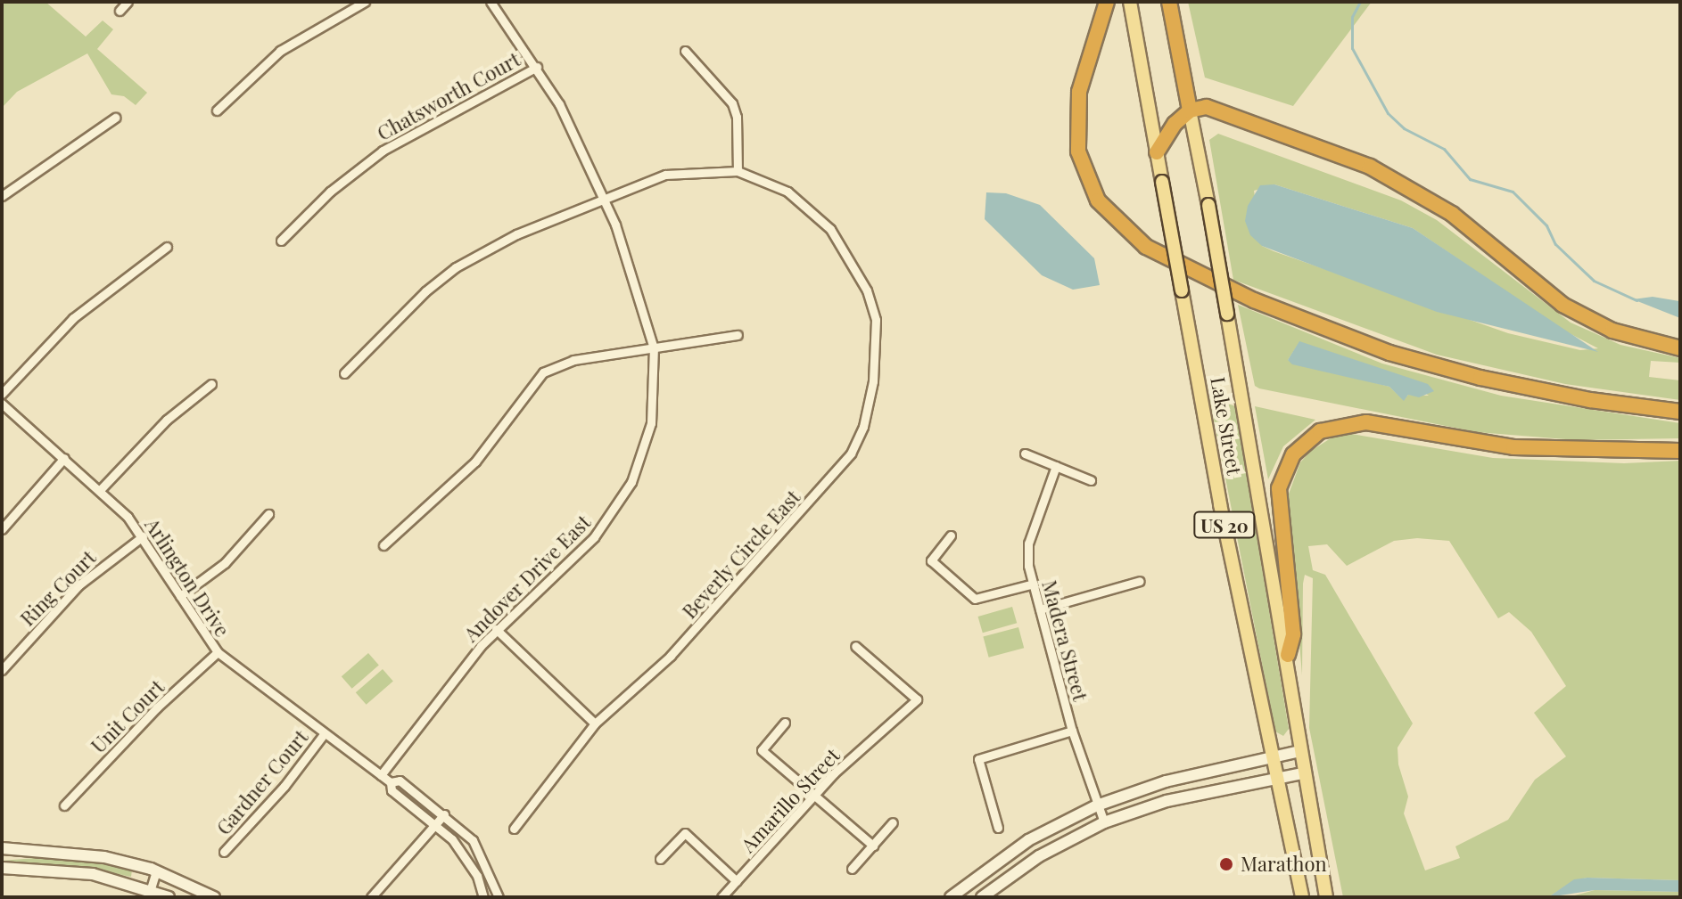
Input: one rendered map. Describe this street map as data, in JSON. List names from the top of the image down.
{
  "streets": {
    "highway": ["Lake Street", "US 20"],
    "street": [
      "Chatsworth Court",
      "Beverly Circle East",
      "Arlington Drive",
      "Andover Drive East",
      "Ring Court",
      "Madera Street",
      "Unit Court",
      "Gardner Court",
      "Amarillo Street"
    ]
  },
  "crossings": [
    ["Chatsworth Court", "Andover Drive East"],
    ["Arlington Drive", "Andover Drive East"],
    ["Arlington Drive", "Ring Court"],
    ["Arlington Drive", "Unit Court"],
    ["Arlington Drive", "Gardner Court"]
  ],
  "places": ["Marathon"]
}
